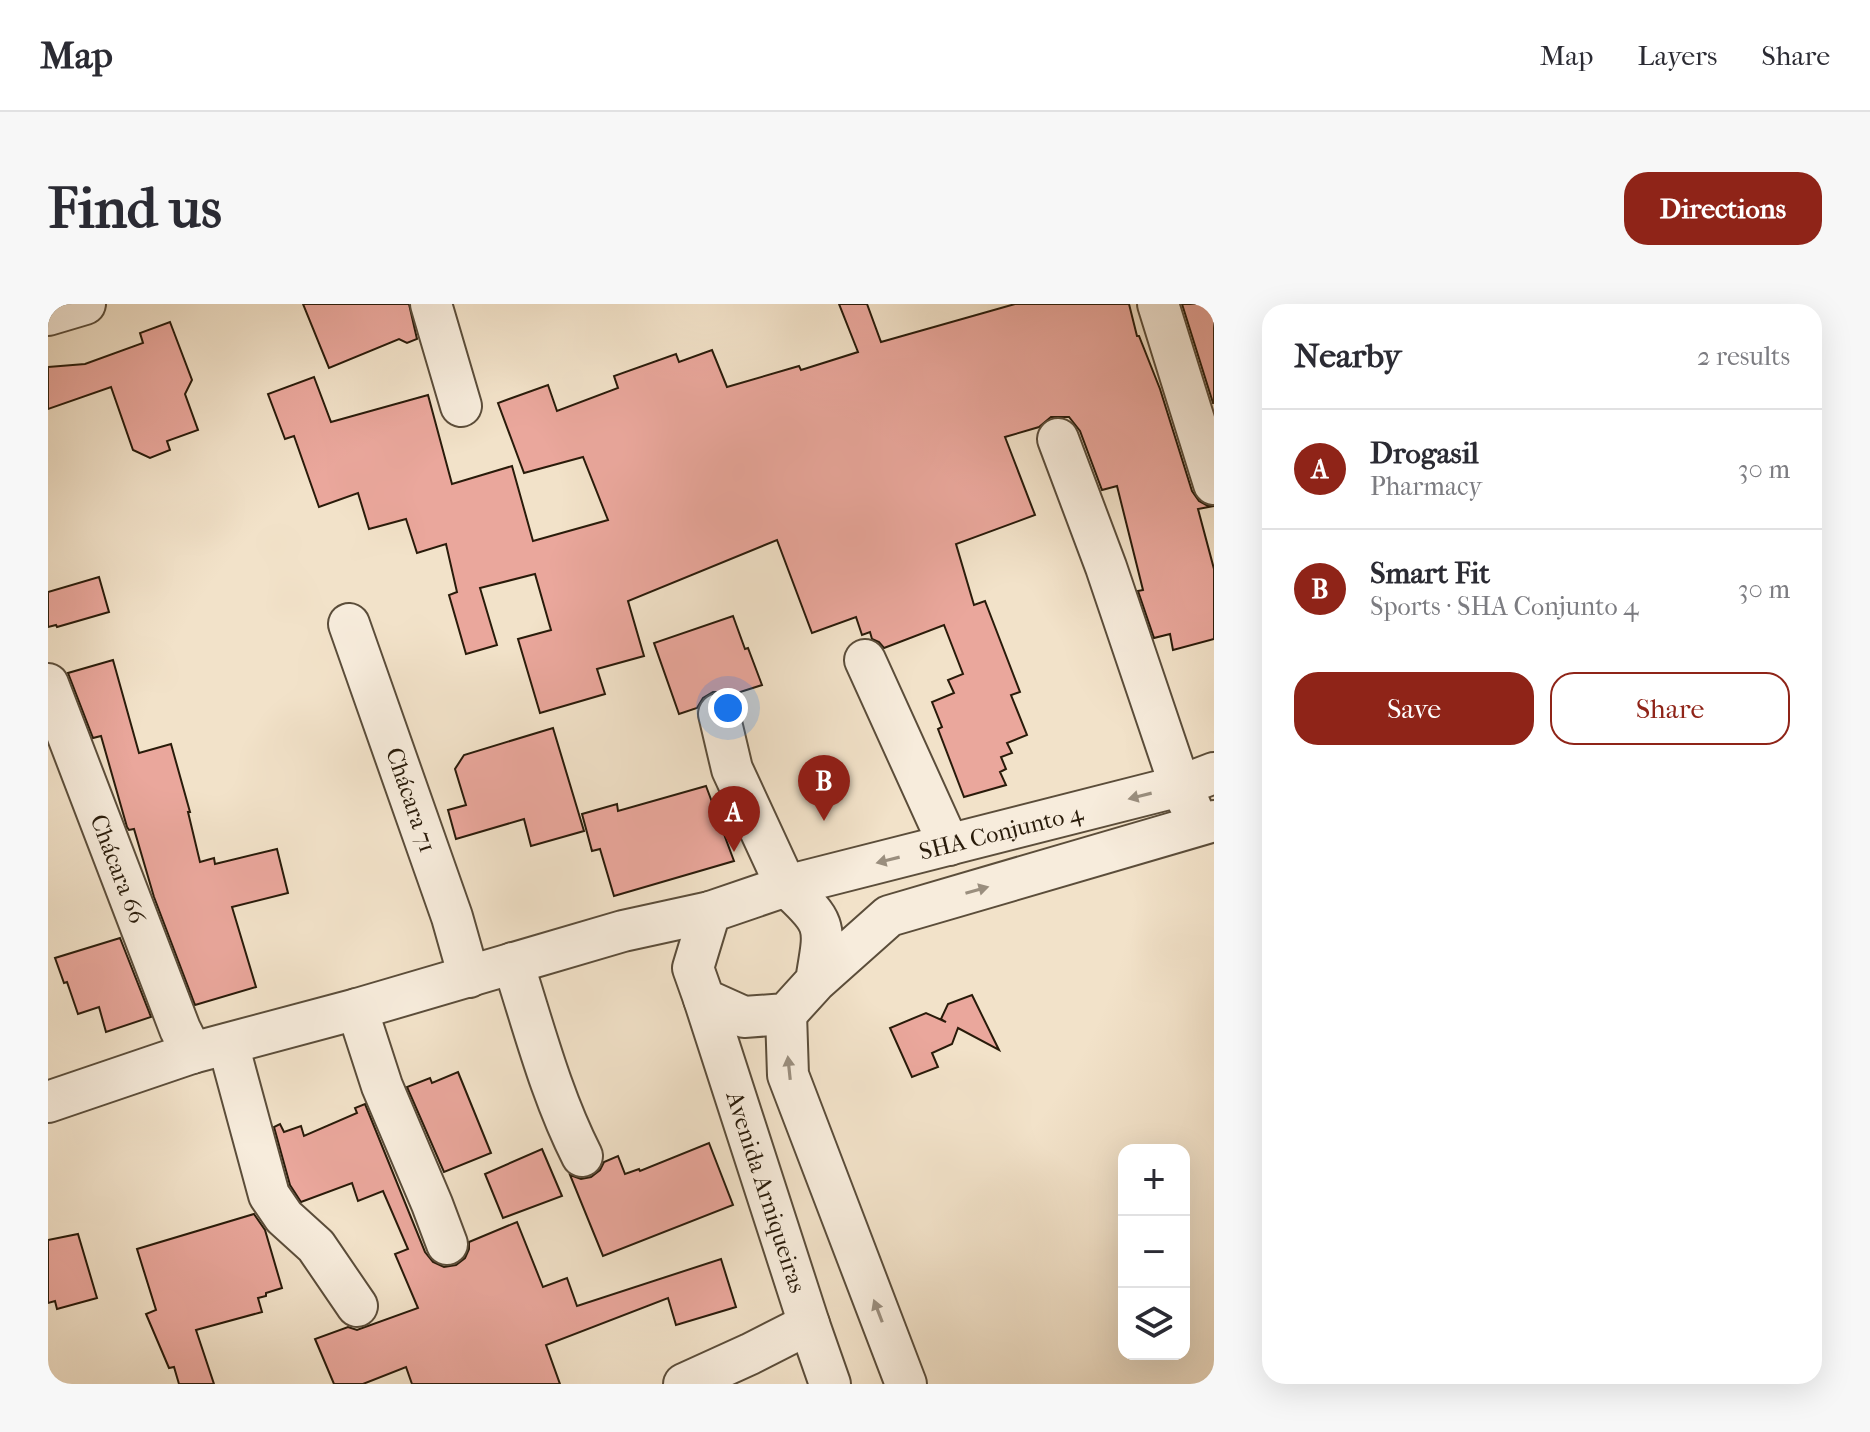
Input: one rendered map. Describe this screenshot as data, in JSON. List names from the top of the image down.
{
  "streets": {
    "street": [
      "Chácara 71",
      "SHA Conjunto 4",
      "Chácara 66",
      "Avenida Arniqueiras"
    ]
  },
  "crossings": [
    ["SHA Conjunto 4", "Avenida Arniqueiras"]
  ],
  "page": {
    "header": "Map",
    "nav": ["Map", "Layers", "Share"],
    "buttons": [
      "Directions",
      ["Save", "Share"]
    ],
    "title": "Find us",
    "heading": ["Nearby", "2 results"],
    "list": [
      {
        "mark": "A",
        "name": "Drogasil",
        "note": "Pharmacy",
        "value": "30 m"
      },
      {
        "mark": "B",
        "name": "Smart Fit",
        "note": "Sports · SHA Conjunto 4",
        "value": "30 m"
      }
    ],
    "pins": ["B", "A"],
    "map_buttons": ["+", "−"]
  }
}
